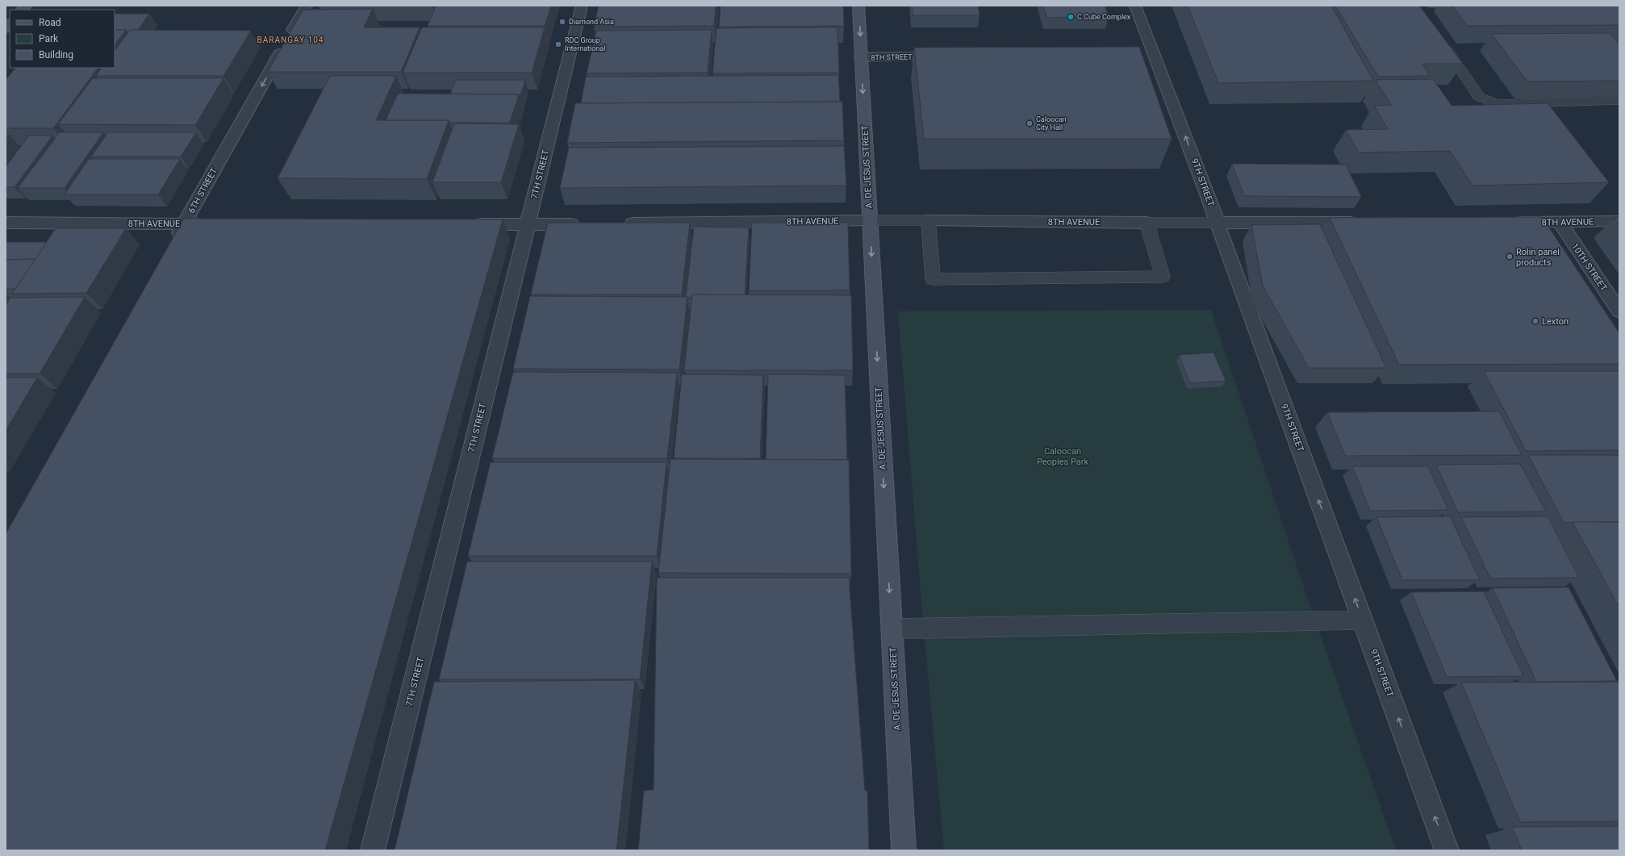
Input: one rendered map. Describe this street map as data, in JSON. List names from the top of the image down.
{
  "streets": {
    "main road": ["A. DE JESUS STREET"],
    "street": [
      "8TH STREET",
      "7TH STREET",
      "9TH STREET",
      "6TH STREET",
      "8TH AVENUE",
      "10TH STREET"
    ]
  },
  "crossings": [
    ["8TH STREET", "A. DE JESUS STREET"],
    ["A. DE JESUS STREET", "8TH AVENUE"],
    ["9TH STREET", "8TH AVENUE"],
    ["6TH STREET", "8TH AVENUE"],
    ["8TH AVENUE", "10TH STREET"]
  ],
  "one_way": ["A. DE JESUS STREET", "9TH STREET", "6TH STREET"],
  "districts": ["BARANGAY 104"],
  "parks": ["Caloocan Peoples Park"],
  "places": [
    "C Cube Complex",
    "Diamond Asia",
    "RDC Group International",
    "Caloocan City Hall",
    "Rolin panel products",
    "Lexton"
  ],
  "legend": ["Road", "Park", "Building"]
}
